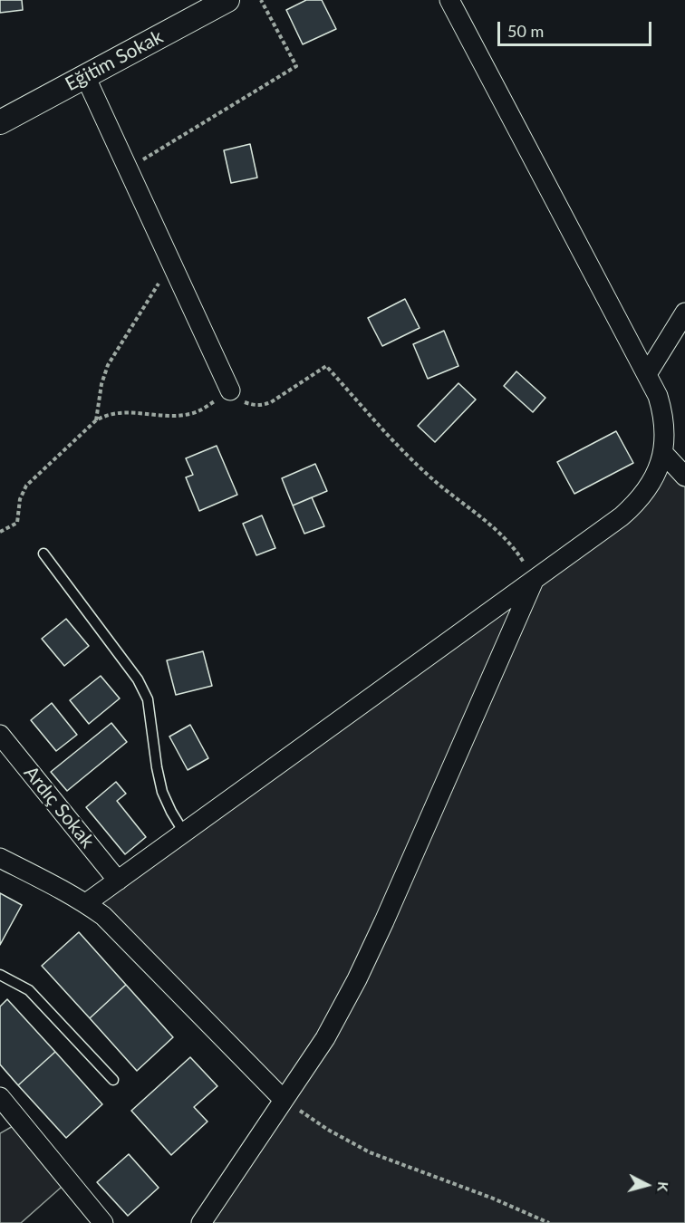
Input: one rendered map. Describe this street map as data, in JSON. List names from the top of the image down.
{
  "streets": {
    "street": ["Eğitim Sokak", "Ardıç Sokak"]
  },
  "scale_bar": "50 m",
  "north": "right"
}
